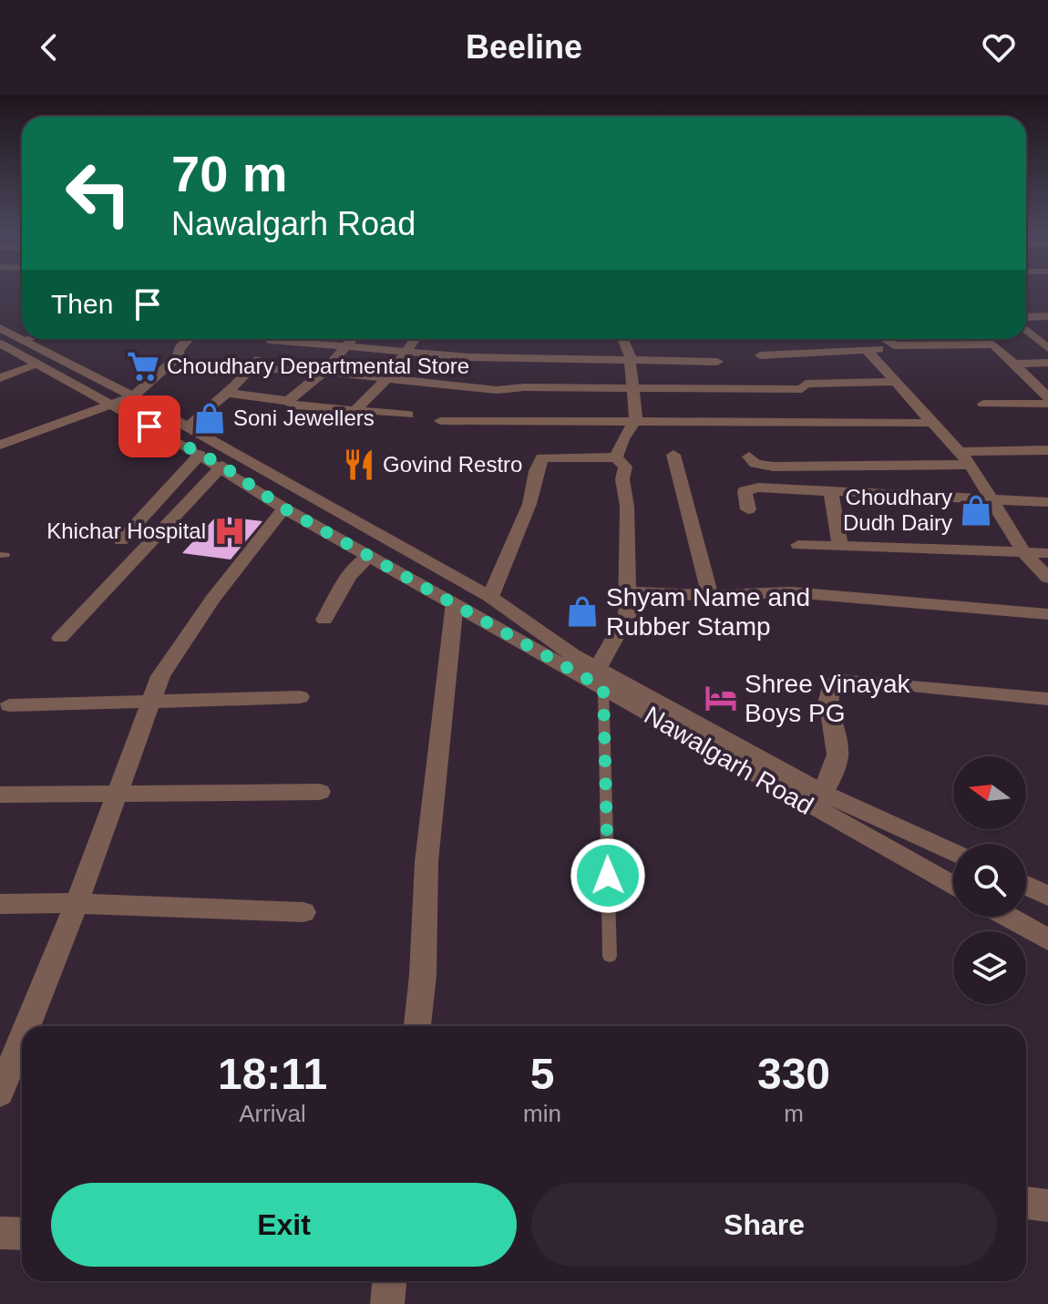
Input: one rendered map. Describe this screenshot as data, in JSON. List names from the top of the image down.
{
  "streets": {
    "street": ["Nawalgarh Road"]
  },
  "places": {
    "supermarket": ["Choudhary Departmental Store"],
    "shop": ["Soni Jewellers", "Choudhary Dudh Dairy", "Shyam Name and Rubber Stamp"],
    "restaurant": ["Govind Restro"],
    "hospital": ["Khichar Hospital"],
    "hotel": ["Shree Vinayak Boys PG"]
  },
  "north": "left",
  "page": {
    "header": "Beeline",
    "turn": ["70 m", "Nawalgarh Road"],
    "then": "Then",
    "eta": [
      "18:11",
      "Arrival",
      "5",
      "min",
      "330",
      "m"
    ],
    "buttons": ["Exit", "Share"]
  }
}
